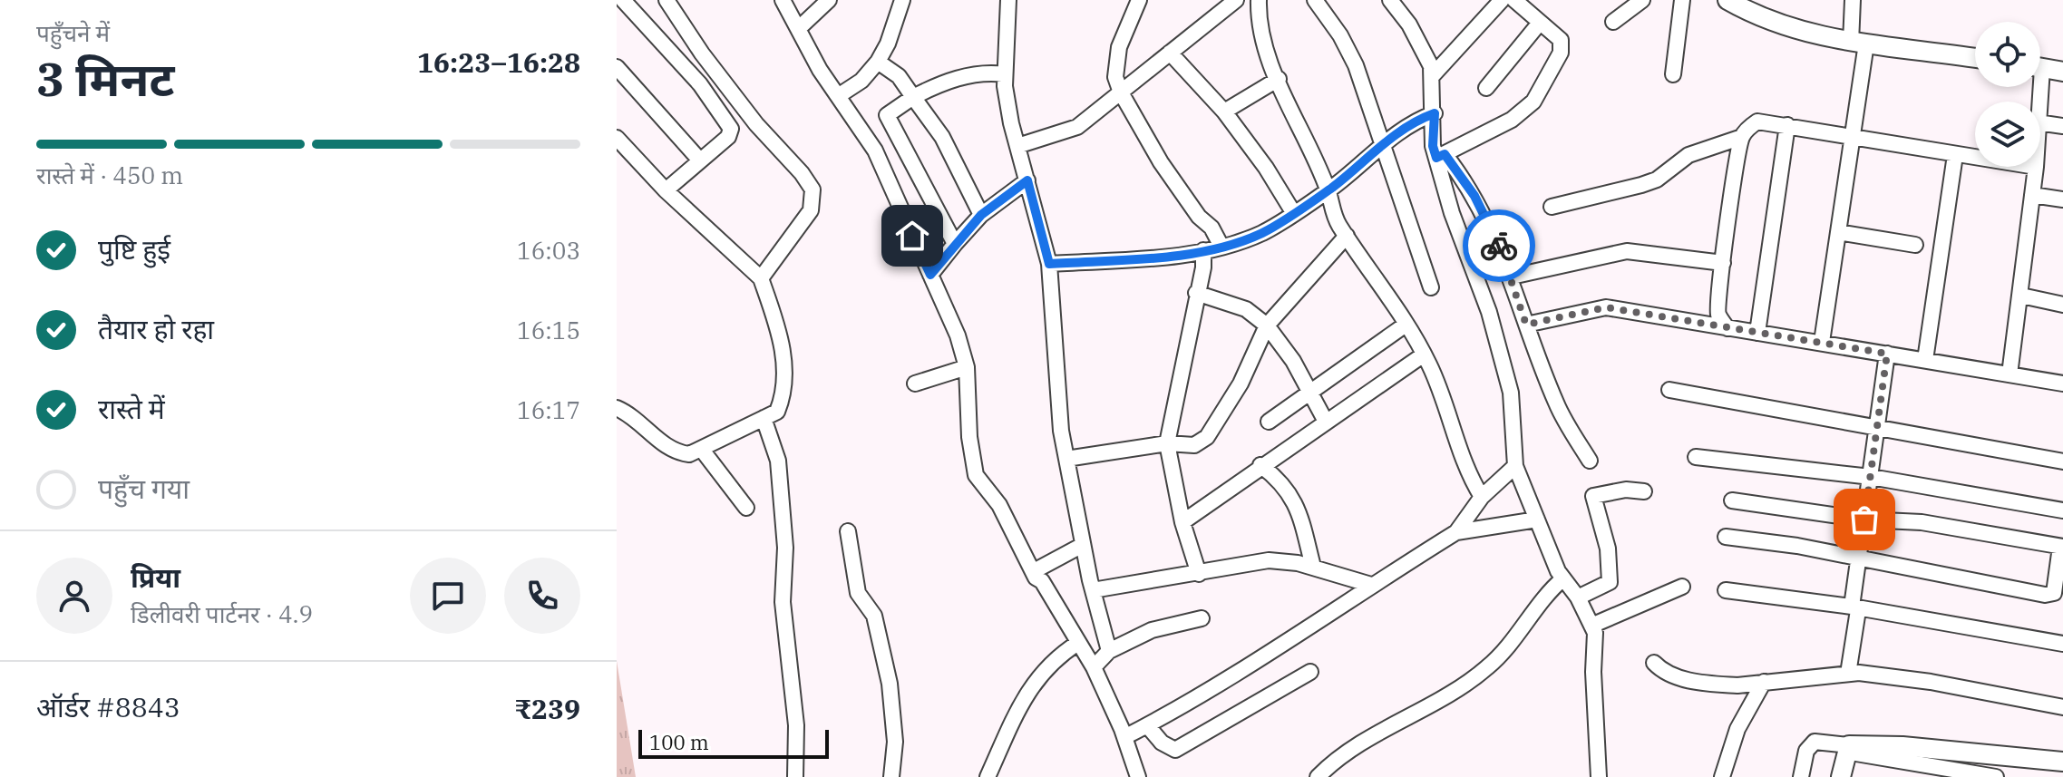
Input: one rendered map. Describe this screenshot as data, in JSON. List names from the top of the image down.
{
  "scale_bar": "100 m",
  "page": {
    "heading": ["3 मिनट", "पहुँचने में", "16:23–16:28"],
    "panel": [
      "प्रिया",
      "डिलीवरी पार्टनर · 4.9",
      "ऑर्डर #8843",
      "₹239"
    ],
    "bar": "रास्ते में · 450 m",
    "list": [
      ["पुष्टि हुई", "16:03"],
      ["तैयार हो रहा", "16:15"],
      ["रास्ते में", "16:17"],
      "पहुँच गया"
    ],
    "scale": "100 m"
  }
}
